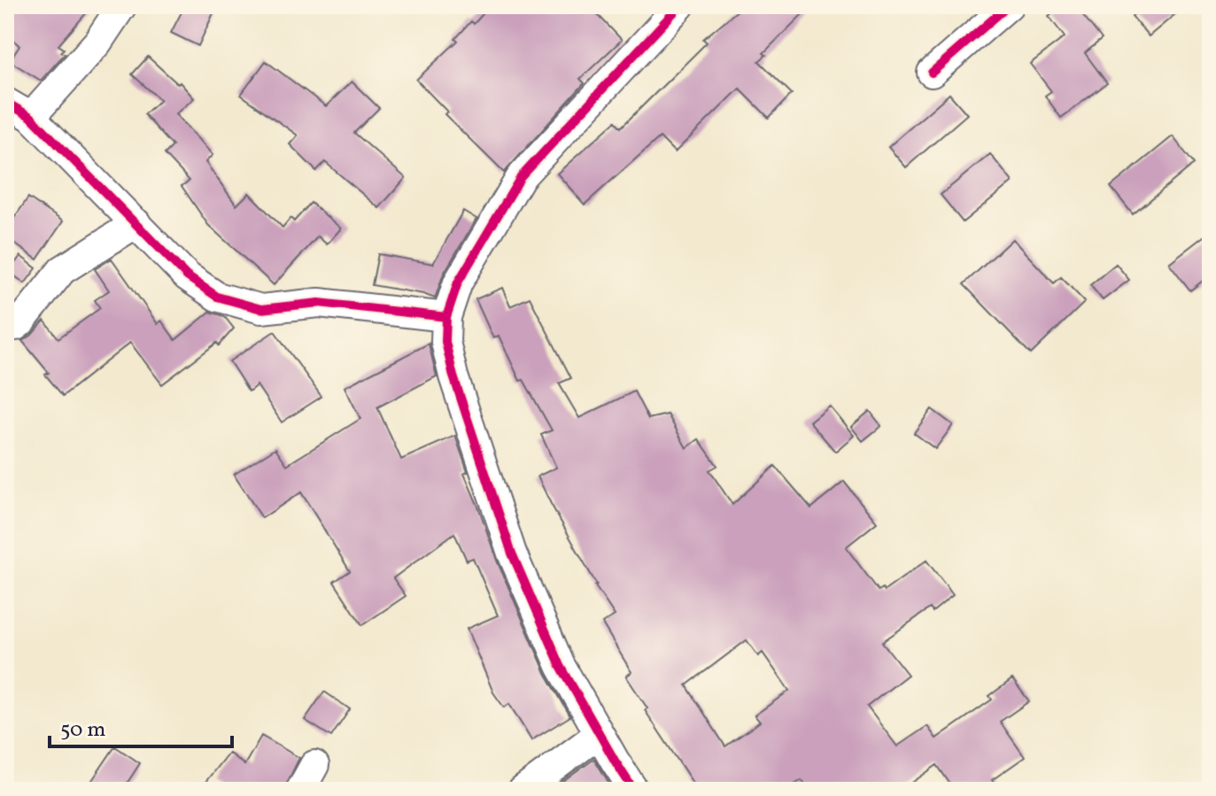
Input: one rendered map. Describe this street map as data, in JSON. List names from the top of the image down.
{
  "scale_bar": "50 m"
}
